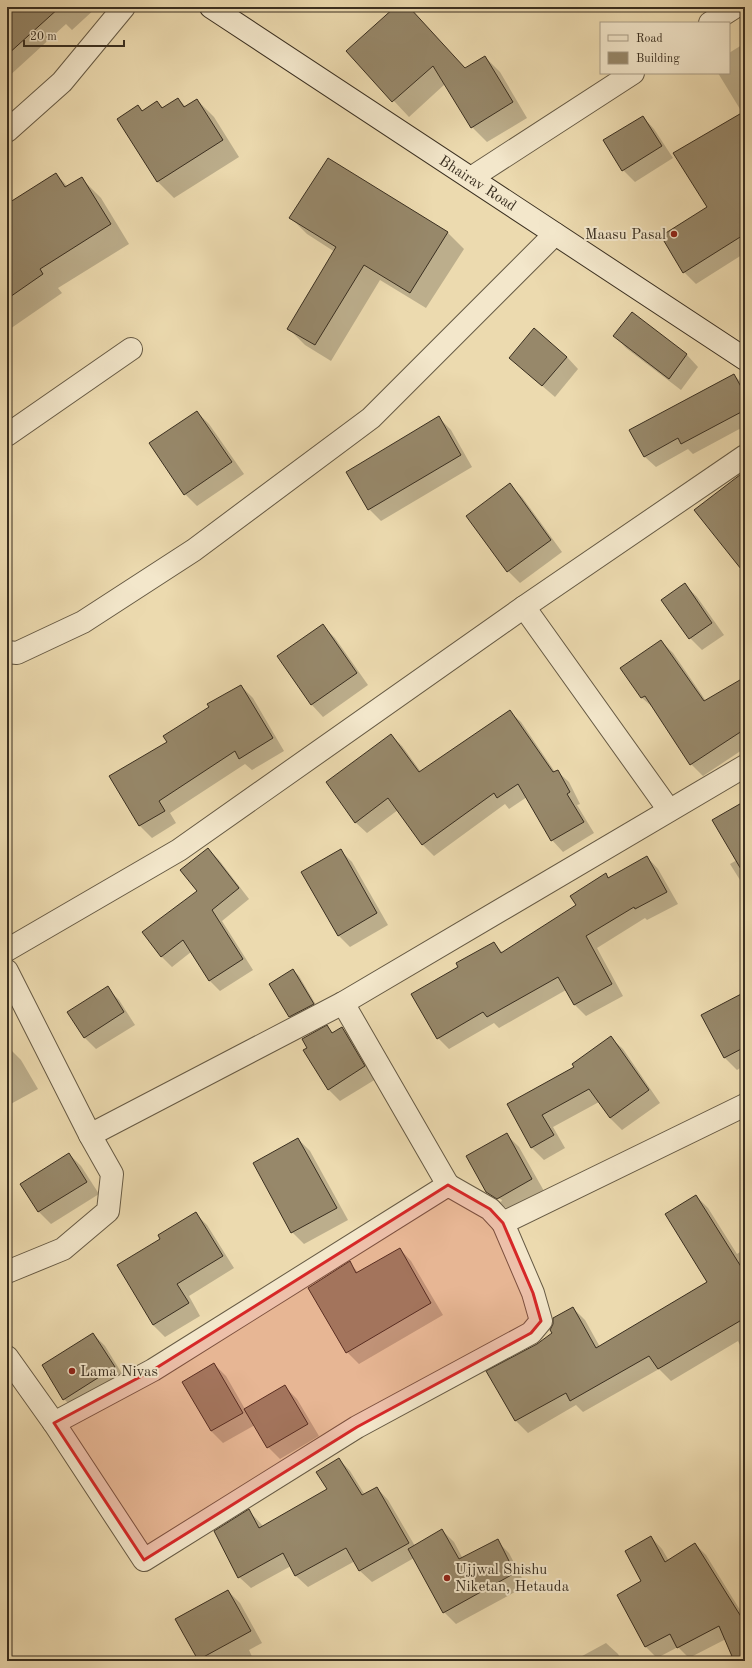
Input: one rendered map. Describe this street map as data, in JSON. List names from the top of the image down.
{
  "streets": {
    "street": ["Bhairav Road"]
  },
  "places": ["Maasu Pasal", "Lama Nivas", "Ujjwal Shishu Niketan, Hetauda"],
  "legend": ["Road", "Building"],
  "scale_bar": "20 m"
}
